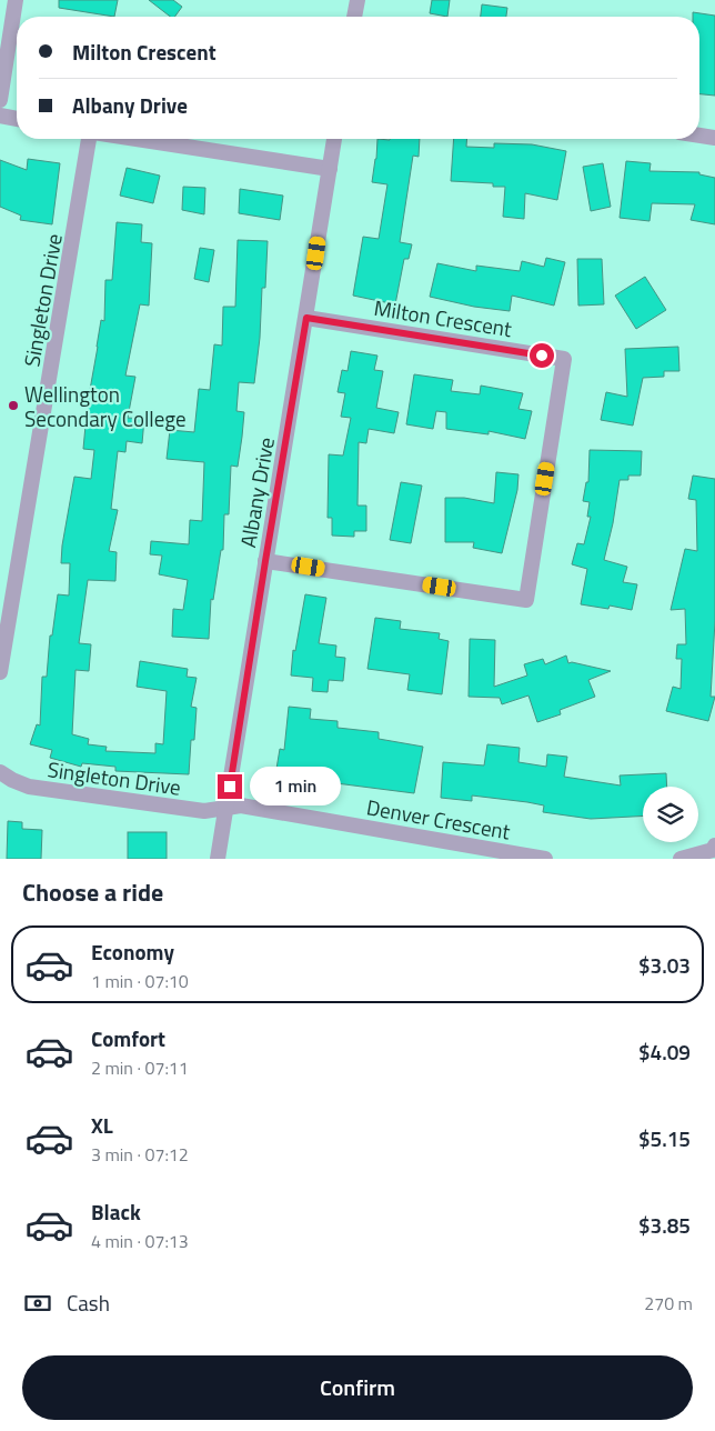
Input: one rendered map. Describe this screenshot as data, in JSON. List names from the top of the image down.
{
  "streets": {
    "street": [
      "Singleton Drive",
      "Milton Crescent",
      "Albany Drive",
      "Denver Crescent"
    ]
  },
  "crossings": [
    ["Singleton Drive", "Albany Drive"],
    ["Singleton Drive", "Denver Crescent"],
    ["Milton Crescent", "Albany Drive"],
    ["Albany Drive", "Denver Crescent"]
  ],
  "places": ["Wellington Secondary College"],
  "page": {
    "banner": ["Milton Crescent", "Albany Drive"],
    "bubble": "1 min",
    "heading": "Choose a ride",
    "list": [
      {
        "name": "Economy",
        "note": "1 min · 07:10",
        "value": "$3.03"
      },
      {
        "name": "Comfort",
        "note": "2 min · 07:11",
        "value": "$4.09"
      },
      {
        "name": "XL",
        "note": "3 min · 07:12",
        "value": "$5.15"
      },
      {
        "name": "Black",
        "note": "4 min · 07:13",
        "value": "$3.85"
      }
    ],
    "pay": ["Cash", "270 m"],
    "buttons": "Confirm"
  }
}
